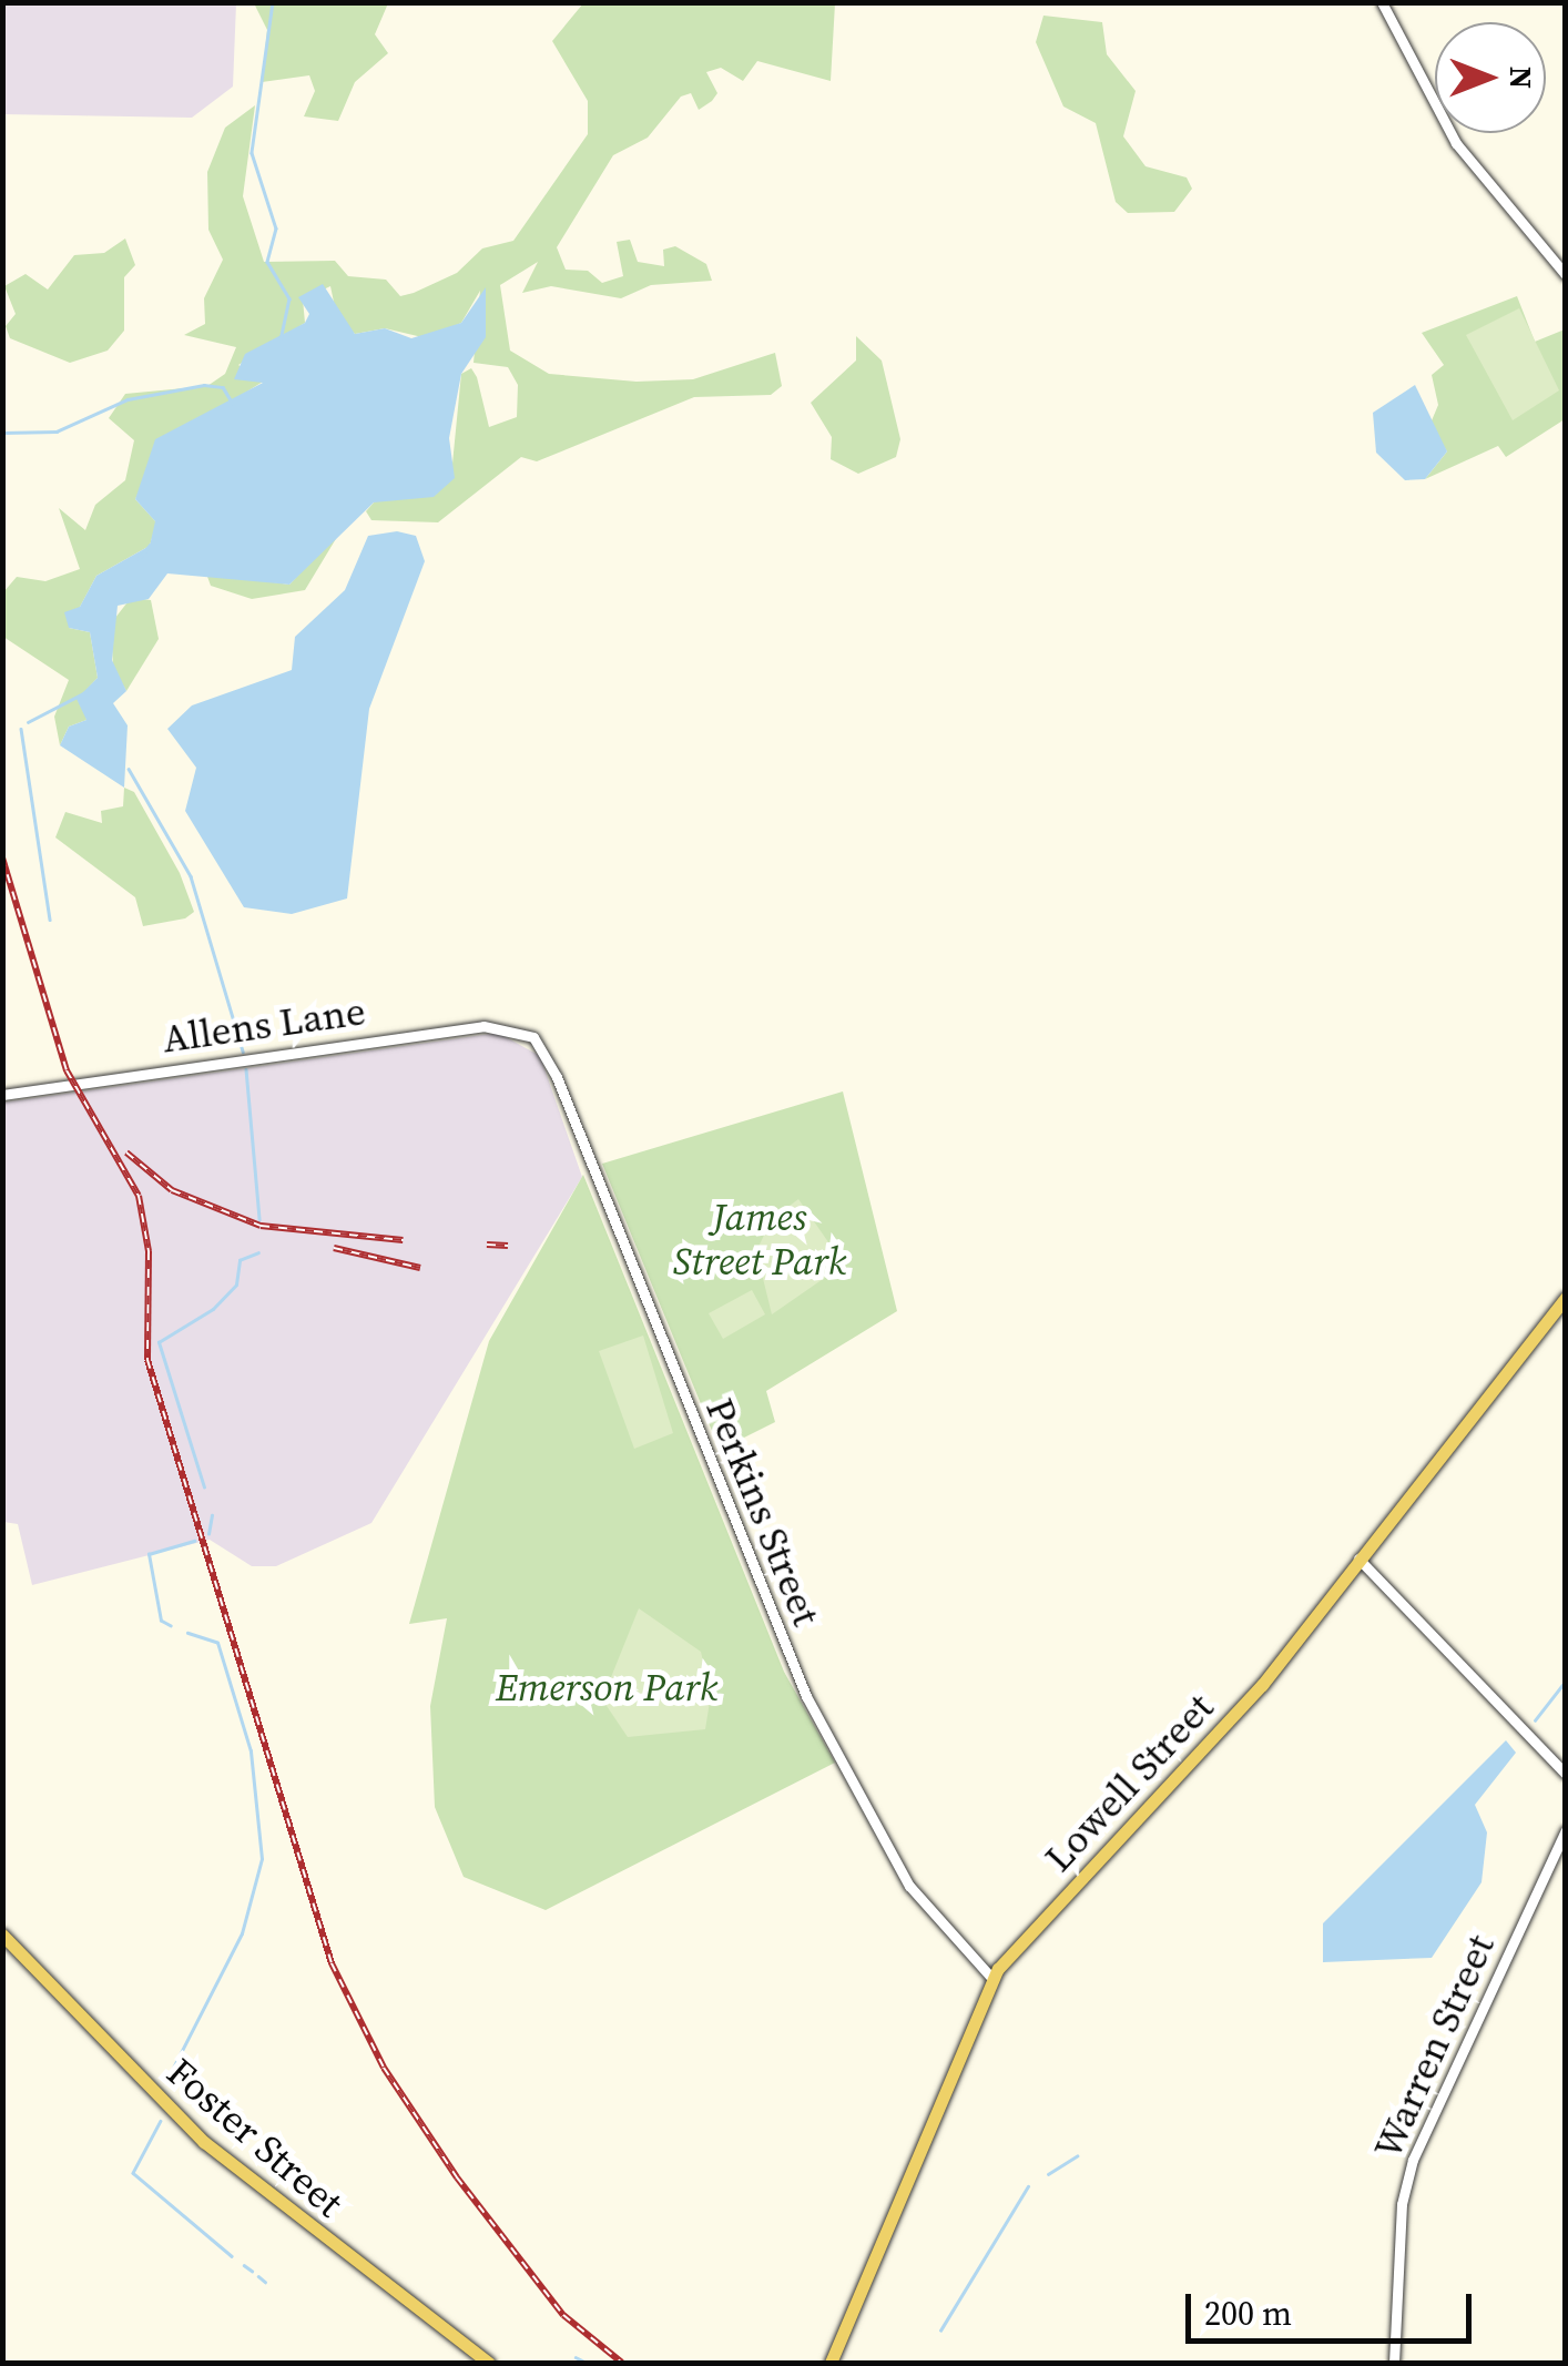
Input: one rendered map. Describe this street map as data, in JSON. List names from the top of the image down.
{
  "streets": {
    "main road": ["Lowell Street", "Foster Street"],
    "street": ["Allens Lane", "Perkins Street", "Warren Street"]
  },
  "crossings": [
    ["Allens Lane", "Perkins Street"],
    ["Perkins Street", "Lowell Street"]
  ],
  "parks": ["James Street Park", "Emerson Park"],
  "scale_bar": "200 m",
  "north": "right"
}
